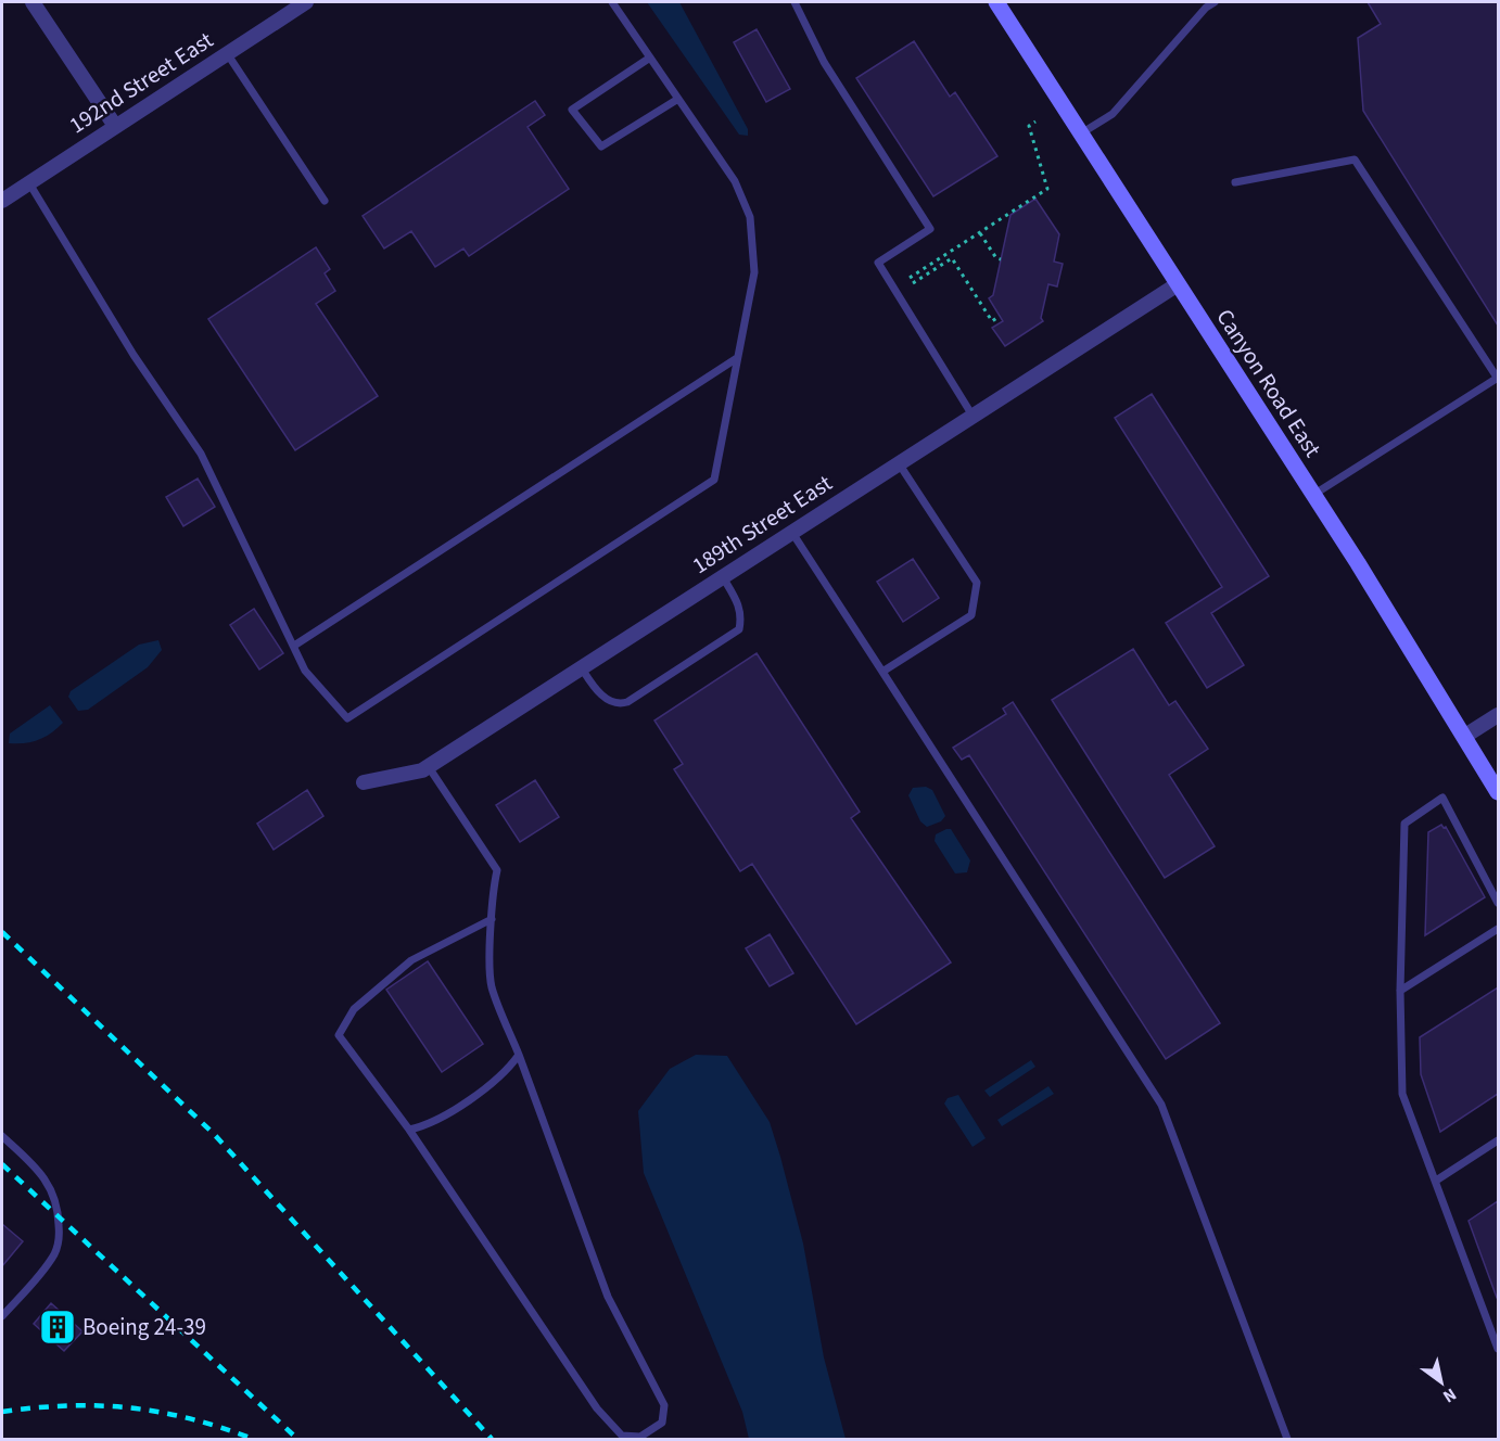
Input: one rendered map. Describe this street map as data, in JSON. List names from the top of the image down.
{
  "streets": {
    "main road": ["Canyon Road East"],
    "street": ["192nd Street East", "189th Street East"]
  },
  "crossings": [
    ["Canyon Road East", "189th Street East"]
  ],
  "places": {
    "building": ["Boeing 24-39"]
  },
  "north": "bottom right"
}
